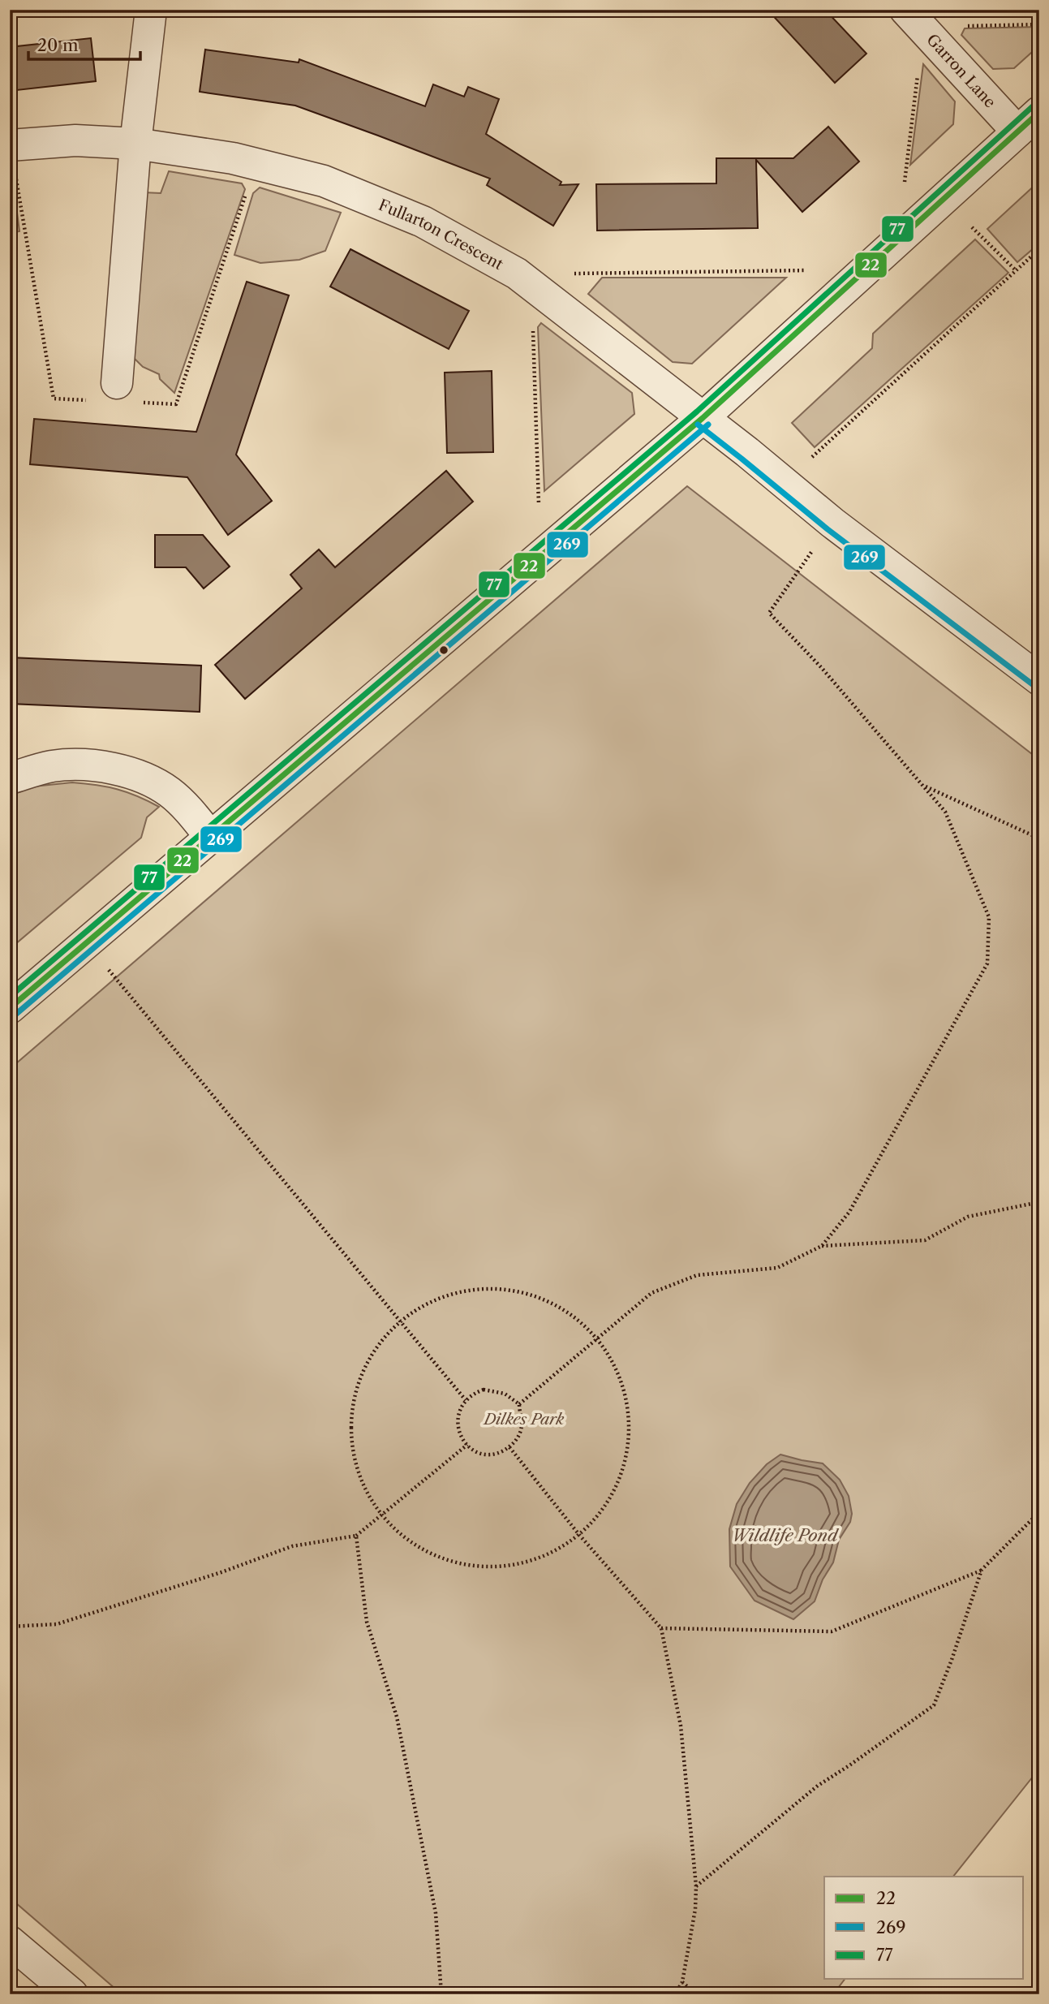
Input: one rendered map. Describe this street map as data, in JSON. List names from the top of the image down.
{
  "streets": {
    "street": ["Garron Lane", "Fullarton Crescent"]
  },
  "water": ["Wildlife Pond"],
  "parks": ["Dilkes Park"],
  "lines": ["transit line 77", "transit line 22", "transit line 269"],
  "legend": ["22", "269", "77"],
  "scale_bar": "20 m"
}
